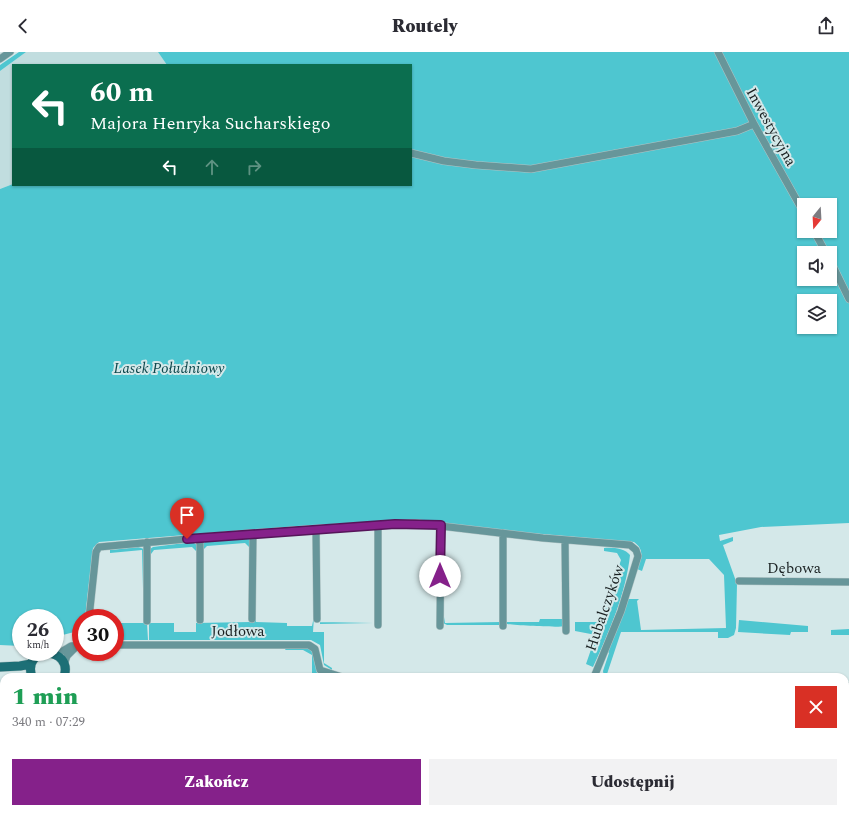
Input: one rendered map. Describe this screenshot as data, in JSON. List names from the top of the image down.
{
  "streets": {
    "street": [
      "Inwestycyjna",
      "Dębowa",
      "Hubalczyków",
      "Jodłowa"
    ]
  },
  "parks": ["Lasek Południowy"],
  "north": "bottom",
  "page": {
    "header": "Routely",
    "turn": ["60 m", "Majora Henryka Sucharskiego"],
    "speed": "26 km/h",
    "limit": "30",
    "heading": ["1 min", "340 m · 07:29"],
    "buttons": ["Zakończ", "Udostępnij"]
  }
}
